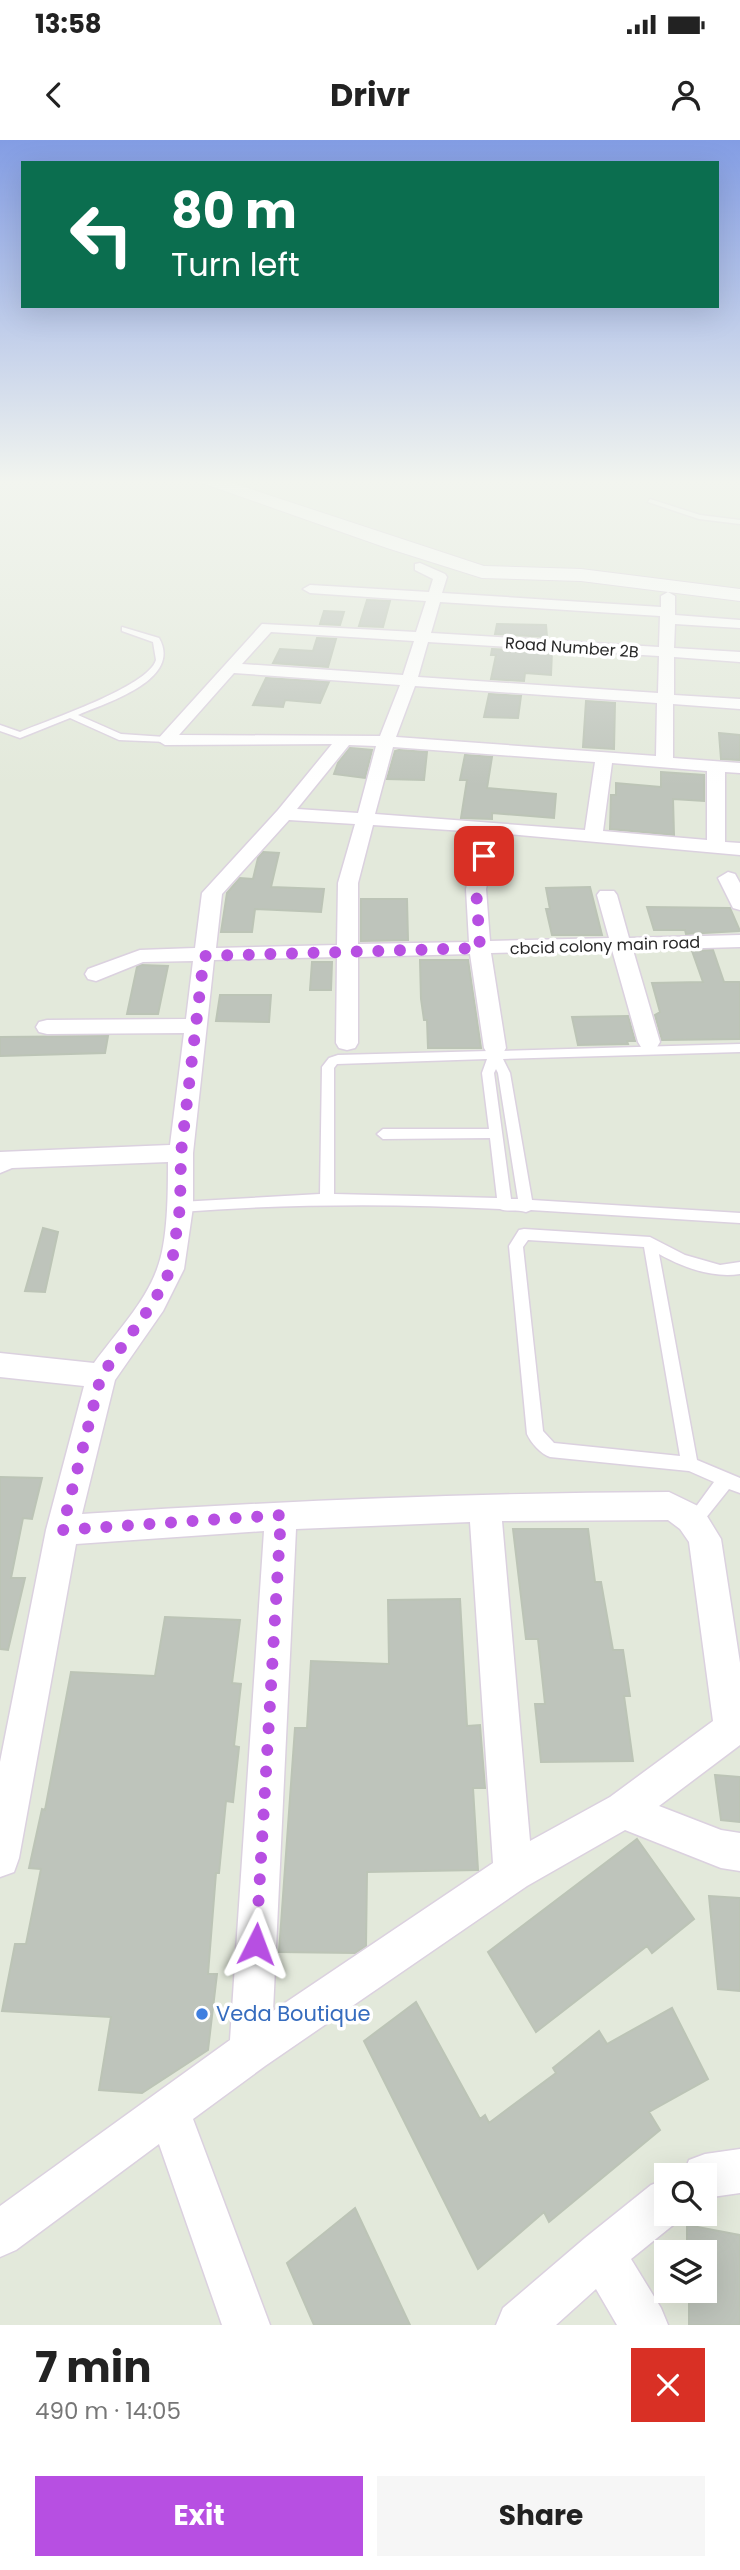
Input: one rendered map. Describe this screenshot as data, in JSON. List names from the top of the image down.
{
  "streets": {
    "street": ["Road Number 2B", "cbcid colony main road"]
  },
  "places": ["Veda Boutique"],
  "page": {
    "status": "13:58",
    "header": "Drivr",
    "turn": ["80 m", "Turn left"],
    "heading": ["7 min", "490 m · 14:05"],
    "buttons": ["Exit", "Share"]
  }
}
